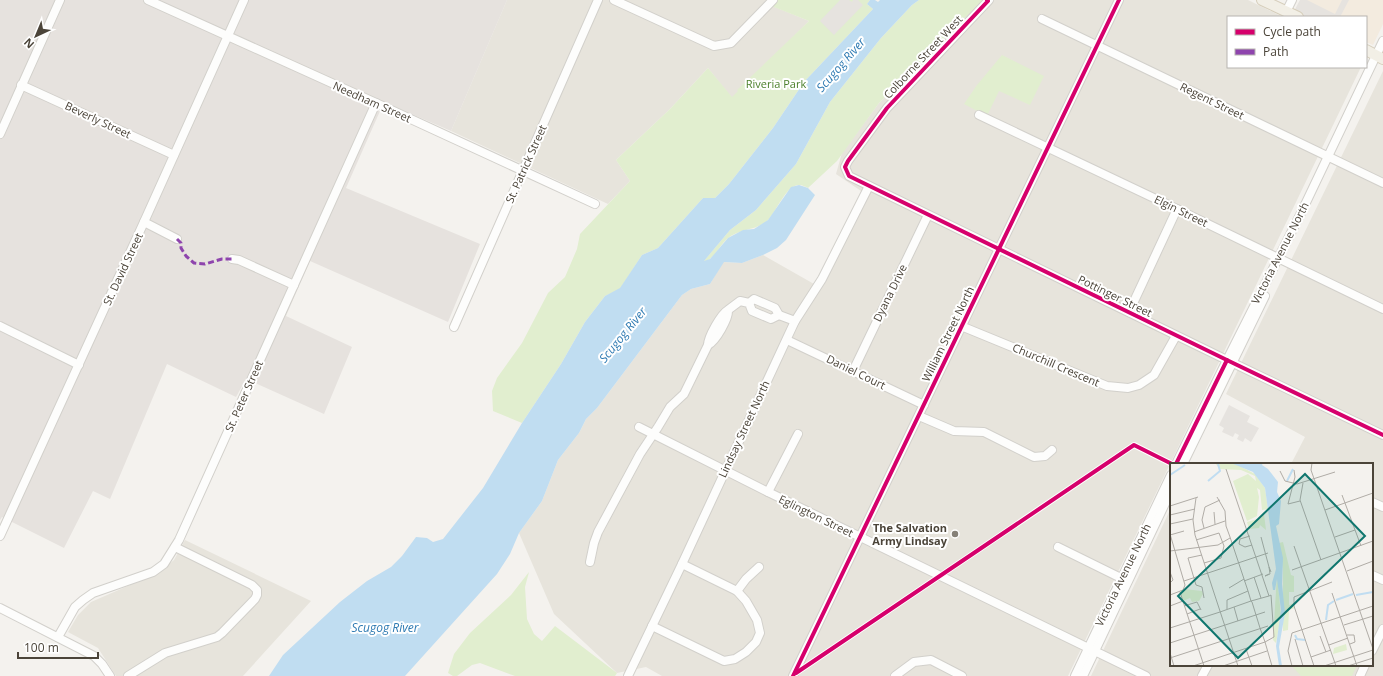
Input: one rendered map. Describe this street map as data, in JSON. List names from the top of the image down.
{
  "streets": {
    "street": [
      "Colborne Street West",
      "Regent Street",
      "Needham Street",
      "Beverly Street",
      "St. Patrick Street",
      "Elgin Street",
      "Victoria Avenue North",
      "St. David Street",
      "Dyana Drive",
      "Pottinger Street",
      "William Street North",
      "Churchill Crescent",
      "Daniel Court",
      "St. Peter Street",
      "Lindsay Street North",
      "Eglington Street"
    ]
  },
  "crossings": [
    ["Colborne Street West", "Pottinger Street"],
    ["Regent Street", "Victoria Avenue North"],
    ["Regent Street", "William Street North"],
    ["Needham Street", "St. Patrick Street"],
    ["Needham Street", "St. David Street"],
    ["Needham Street", "St. Peter Street"],
    ["Beverly Street", "St. David Street"],
    ["Elgin Street", "Victoria Avenue North"],
    ["Elgin Street", "William Street North"],
    ["Victoria Avenue North", "Pottinger Street"],
    ["Victoria Avenue North", "Eglington Street"],
    ["Dyana Drive", "Pottinger Street"],
    ["Dyana Drive", "Daniel Court"],
    ["Pottinger Street", "William Street North"],
    ["Pottinger Street", "Churchill Crescent"],
    ["Pottinger Street", "Lindsay Street North"],
    ["William Street North", "Churchill Crescent"],
    ["William Street North", "Daniel Court"],
    ["William Street North", "Eglington Street"],
    ["Daniel Court", "Lindsay Street North"],
    ["Lindsay Street North", "Eglington Street"]
  ],
  "water": ["Scugog River"],
  "parks": ["Riveria Park"],
  "places": ["The Salvation Army Lindsay"],
  "legend": ["Cycle path", "Path"],
  "scale_bar": "100 m",
  "north": "bottom left"
}
